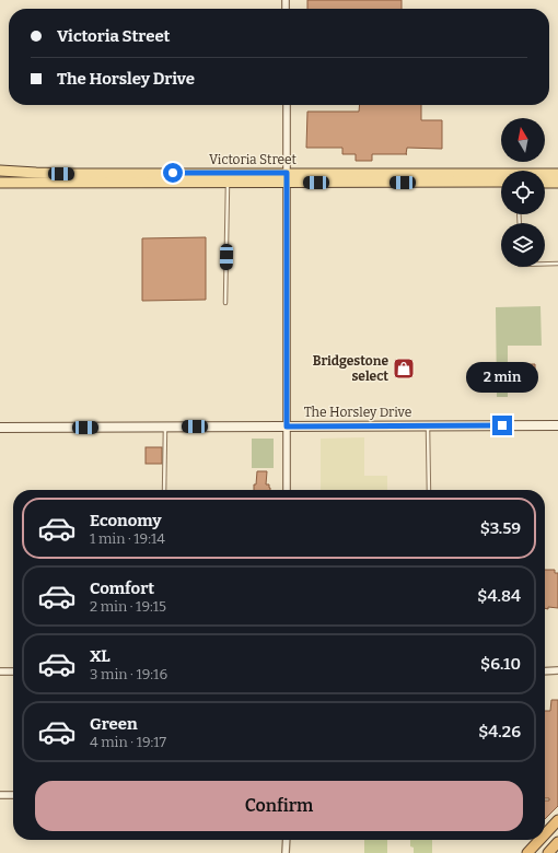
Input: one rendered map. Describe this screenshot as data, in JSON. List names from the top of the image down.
{
  "streets": {
    "main road": ["Victoria Street", "The Horsley Drive"]
  },
  "places": {
    "shop": ["Bridgestone select"]
  },
  "north": "top",
  "page": {
    "banner": ["Victoria Street", "The Horsley Drive"],
    "bubble": "2 min",
    "list": [
      {
        "name": "Economy",
        "note": "1 min · 19:14",
        "value": "$3.59"
      },
      {
        "name": "Comfort",
        "note": "2 min · 19:15",
        "value": "$4.84"
      },
      {
        "name": "XL",
        "note": "3 min · 19:16",
        "value": "$6.10"
      },
      {
        "name": "Green",
        "note": "4 min · 19:17",
        "value": "$4.26"
      }
    ],
    "buttons": "Confirm"
  }
}
